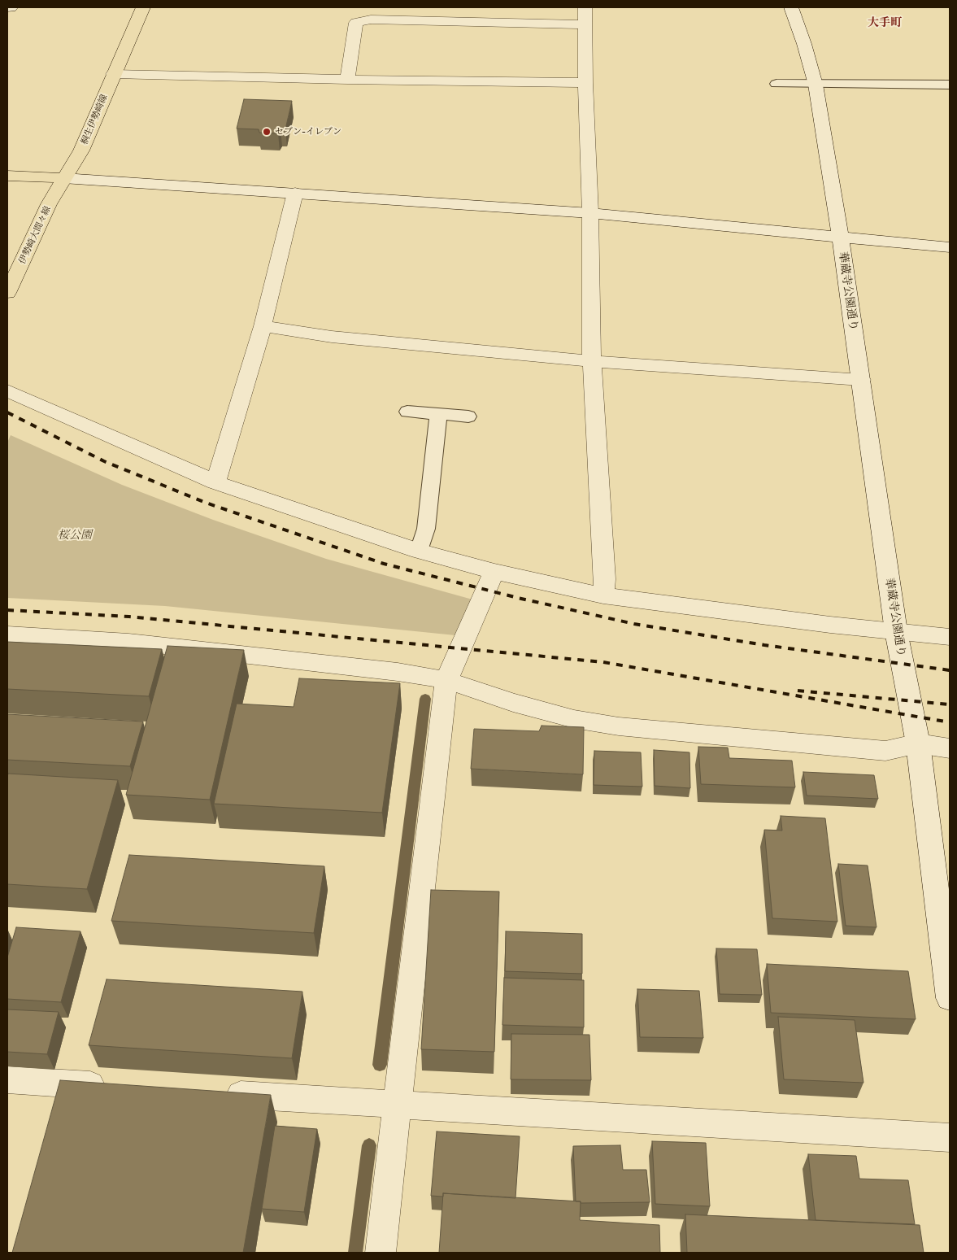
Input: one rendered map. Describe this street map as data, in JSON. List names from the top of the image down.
{
  "streets": {
    "main road": ["桐生伊勢崎線", "伊勢崎大間々線"],
    "street": ["華蔵寺公園通り"]
  },
  "crossings": [
    ["桐生伊勢崎線", "伊勢崎大間々線"]
  ],
  "districts": ["大手町"],
  "parks": ["桜公園"],
  "places": ["セブン-イレブン"]
}
